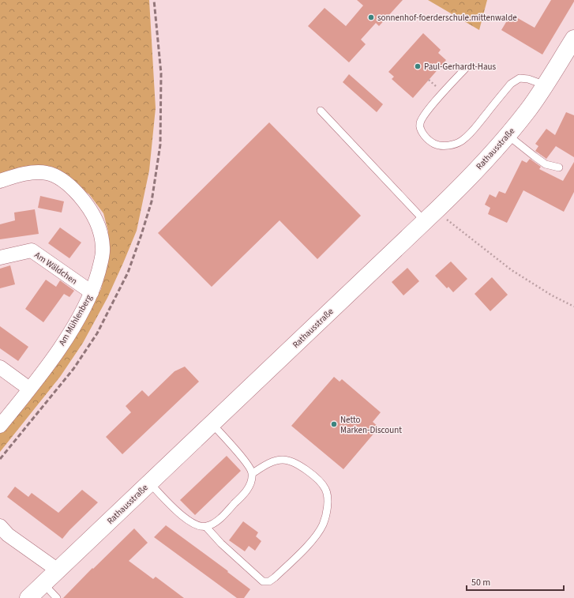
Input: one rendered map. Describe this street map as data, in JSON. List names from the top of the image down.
{
  "streets": {
    "main road": ["Rathausstraße"],
    "street": ["Am Wäldchen", "Am Mühlenberg"]
  },
  "crossings": [
    ["Am Wäldchen", "Am Mühlenberg"]
  ],
  "places": ["sonnenhof-foerderschule.mittenwalde", "Paul-Gerhardt-Haus", "Netto Marken-Discount"],
  "scale_bar": "50 m"
}
